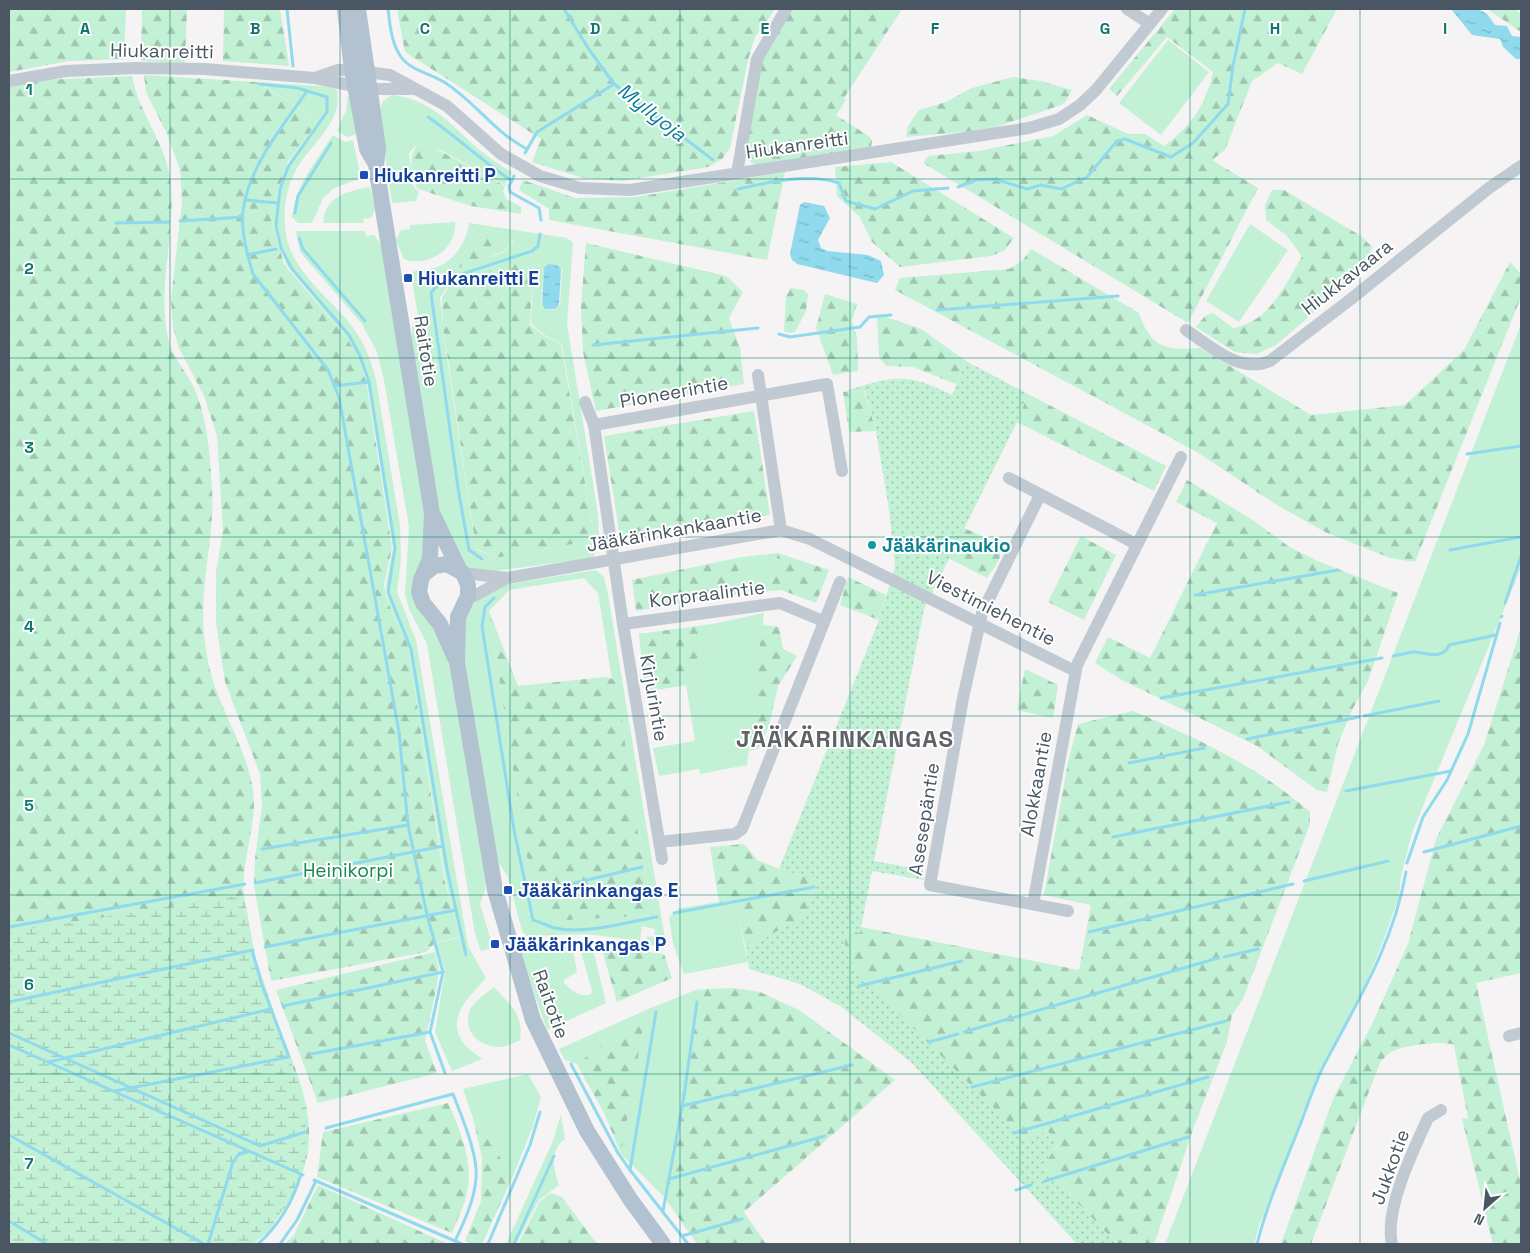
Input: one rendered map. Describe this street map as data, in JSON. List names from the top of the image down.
{
  "streets": {
    "main road": ["Raitotie"],
    "street": [
      "Hiukanreitti",
      "Hiukkavaara",
      "Pioneerintie",
      "Jääkärinkankaantie",
      "Korpraalintie",
      "Viestimiehentie",
      "Kirjurintie",
      "Alokkaantie",
      "Asesepäntie",
      "Jukkotie"
    ]
  },
  "crossings": [
    ["Hiukanreitti", "Raitotie"],
    ["Raitotie", "Jääkärinkankaantie"],
    ["Pioneerintie", "Jääkärinkankaantie"],
    ["Jääkärinkankaantie", "Viestimiehentie"],
    ["Jääkärinkankaantie", "Kirjurintie"],
    ["Korpraalintie", "Kirjurintie"],
    ["Viestimiehentie", "Alokkaantie"],
    ["Viestimiehentie", "Asesepäntie"],
    ["Alokkaantie", "Asesepäntie"]
  ],
  "districts": ["JÄÄKÄRINKANGAS"],
  "water": ["Myllyoja"],
  "parks": ["Heinikorpi"],
  "places": {
    "transit": [
      "Hiukanreitti P",
      "Hiukanreitti E",
      "Jääkärinkangas E",
      "Jääkärinkangas P"
    ],
    "other": ["Jääkärinaukio"]
  },
  "north": "bottom left",
  "grid": {
    "columns": [
      "A",
      "B",
      "C",
      "D",
      "E",
      "F",
      "G",
      "H",
      "I"
    ],
    "rows": [
      "1",
      "2",
      "3",
      "4",
      "5",
      "6",
      "7"
    ]
  }
}
